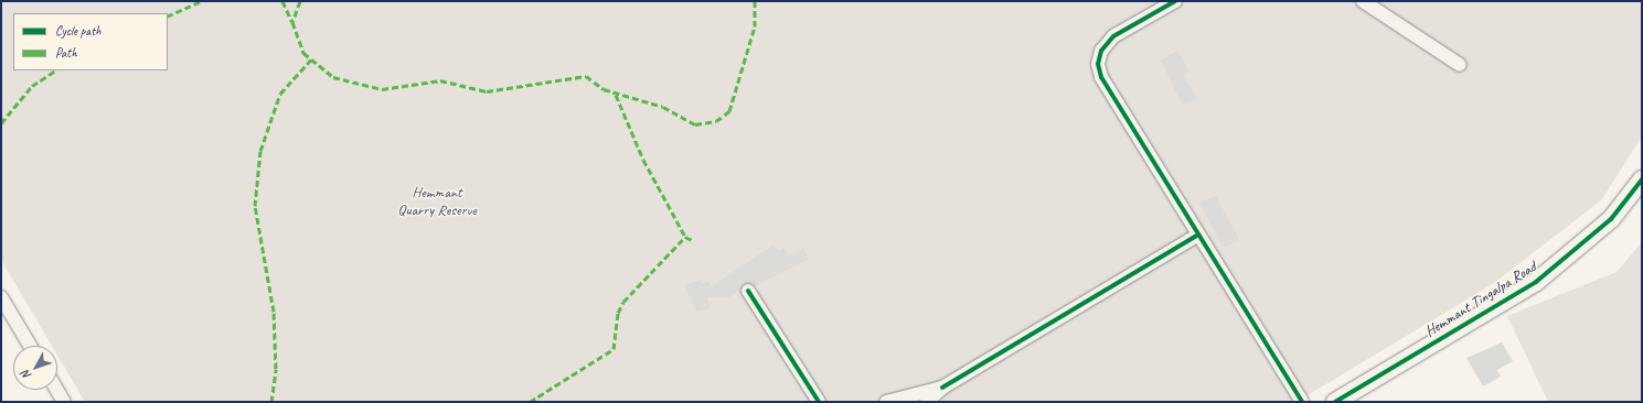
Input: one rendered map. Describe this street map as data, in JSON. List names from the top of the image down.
{
  "streets": {
    "street": ["Hemmant Tingalpa Road"]
  },
  "parks": ["Hemmant Quarry Reserve"],
  "legend": ["Cycle path", "Path"],
  "north": "bottom left"
}
